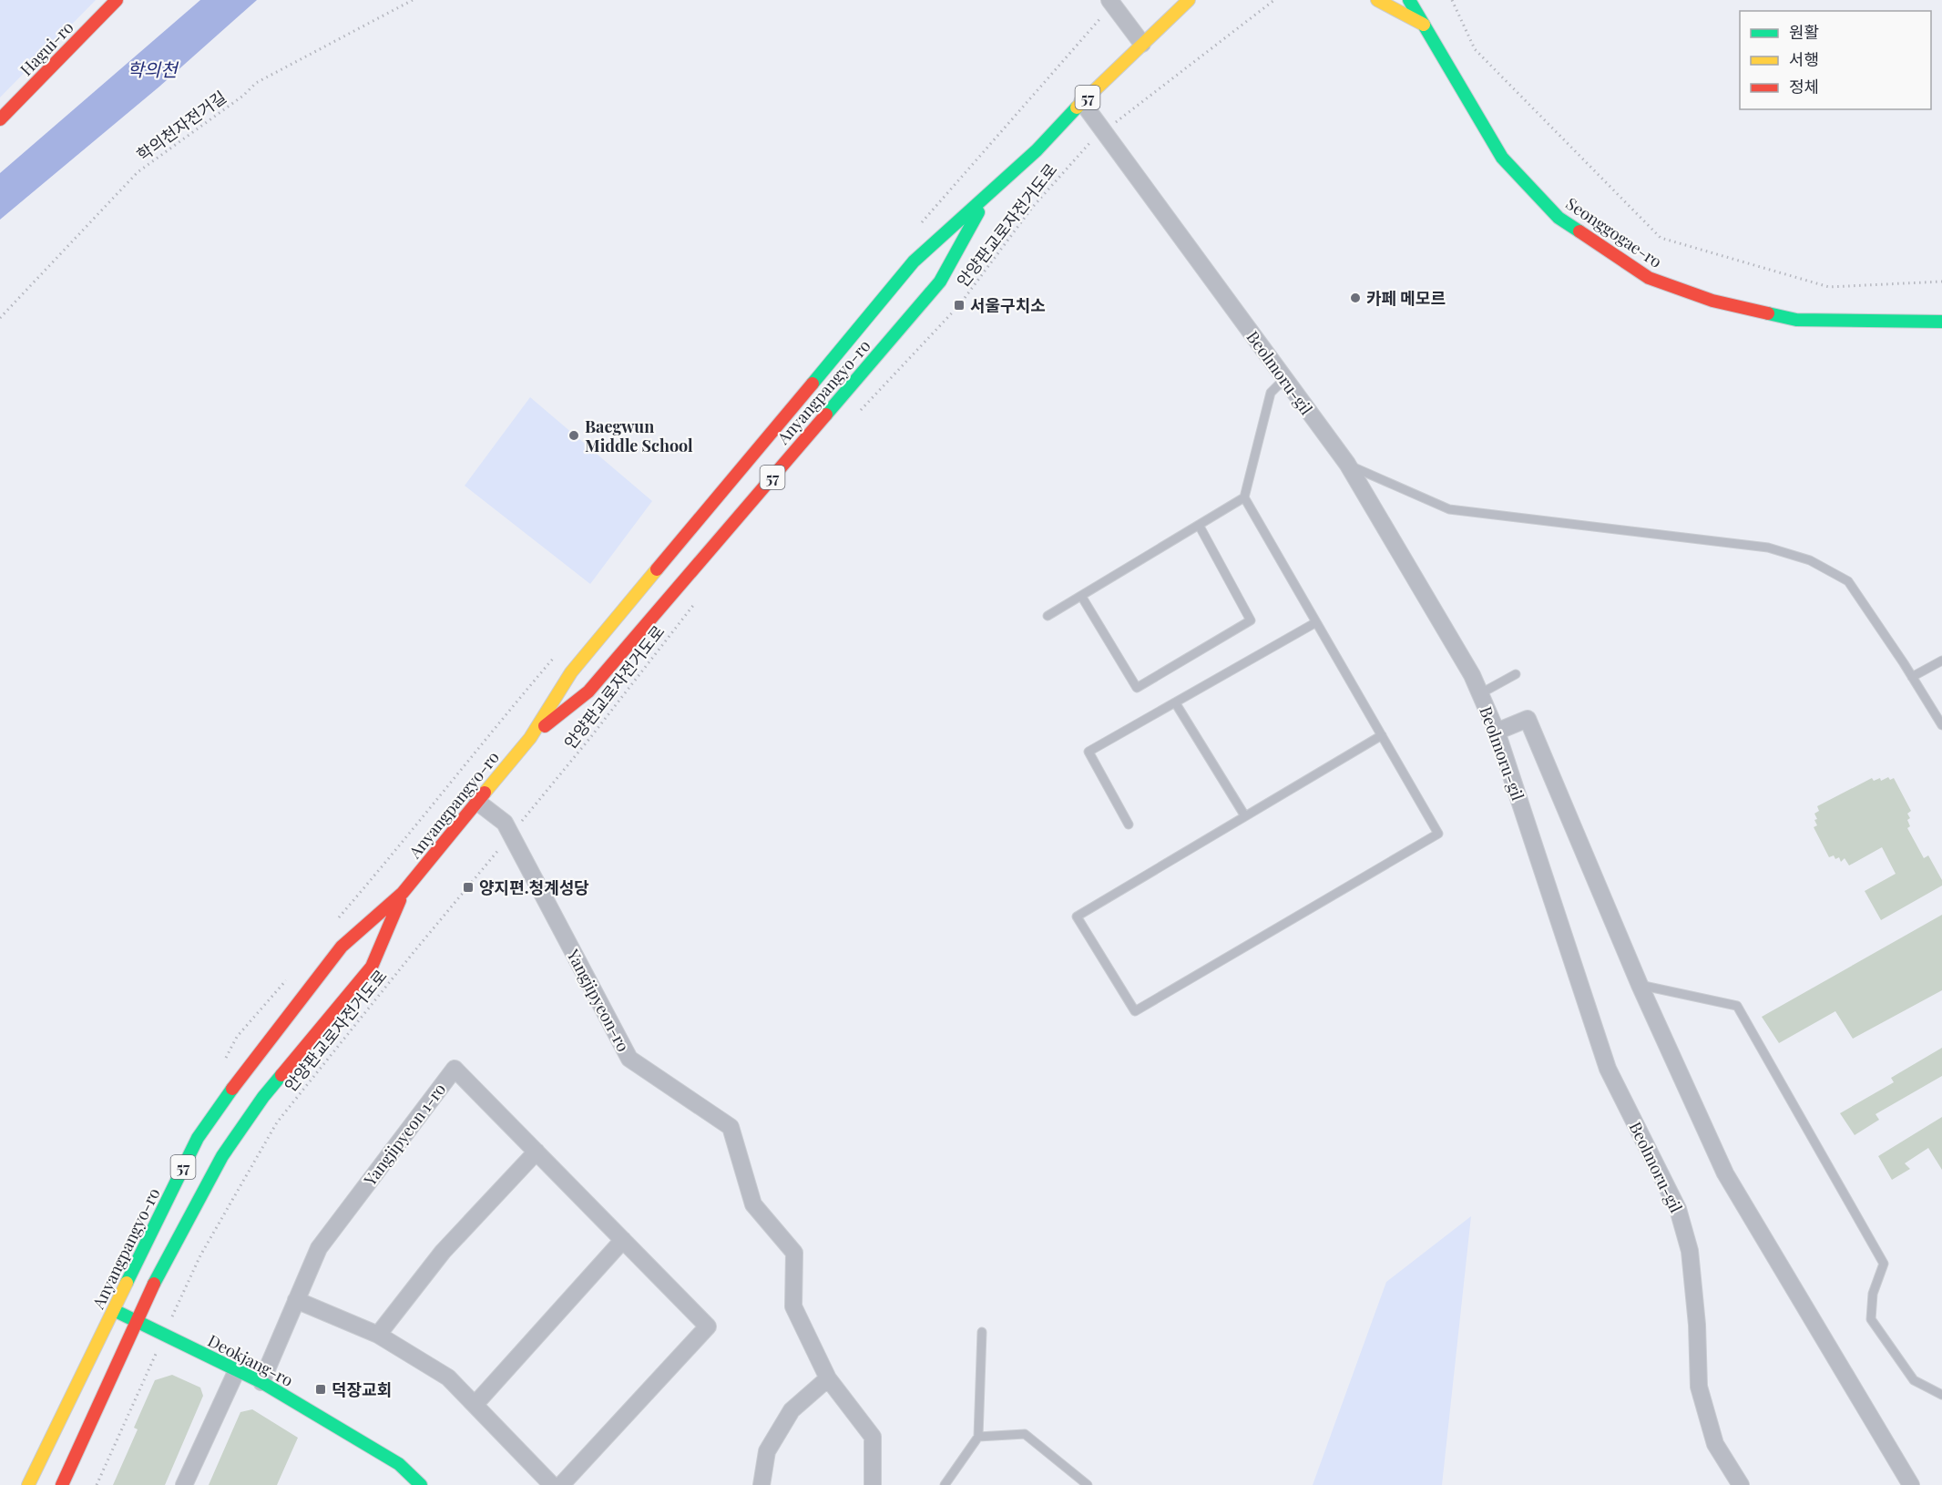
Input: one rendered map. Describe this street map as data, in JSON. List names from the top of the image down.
{
  "streets": {
    "main road": [
      "Hagui-ro",
      "57",
      "Seonggogae-ro",
      "Anyangpangyo-ro",
      "Deokjang-ro"
    ],
    "street": ["Beolmoru-gil", "Yangjipyeon-ro", "Yangjipyeon 1-ro"],
    "path": ["학의천자전거길", "안양판교로자전거도로"]
  },
  "crossings": [
    ["안양판교로자전거도로", "Beolmoru-gil"],
    ["안양판교로자전거도로", "Yangjipyeon-ro"],
    ["안양판교로자전거도로", "Deokjang-ro"],
    ["Beolmoru-gil", "Anyangpangyo-ro"],
    ["Anyangpangyo-ro", "Yangjipyeon-ro"],
    ["Anyangpangyo-ro", "Deokjang-ro"],
    ["Yangjipyeon 1-ro", "Deokjang-ro"]
  ],
  "water": ["학의천"],
  "places": {
    "other": ["카페 메모르", "Baegwun Middle School"],
    "transit": ["서울구치소", "양지편.청계성당", "덕장교회"]
  },
  "legend": ["원활", "서행", "정체"]
}
